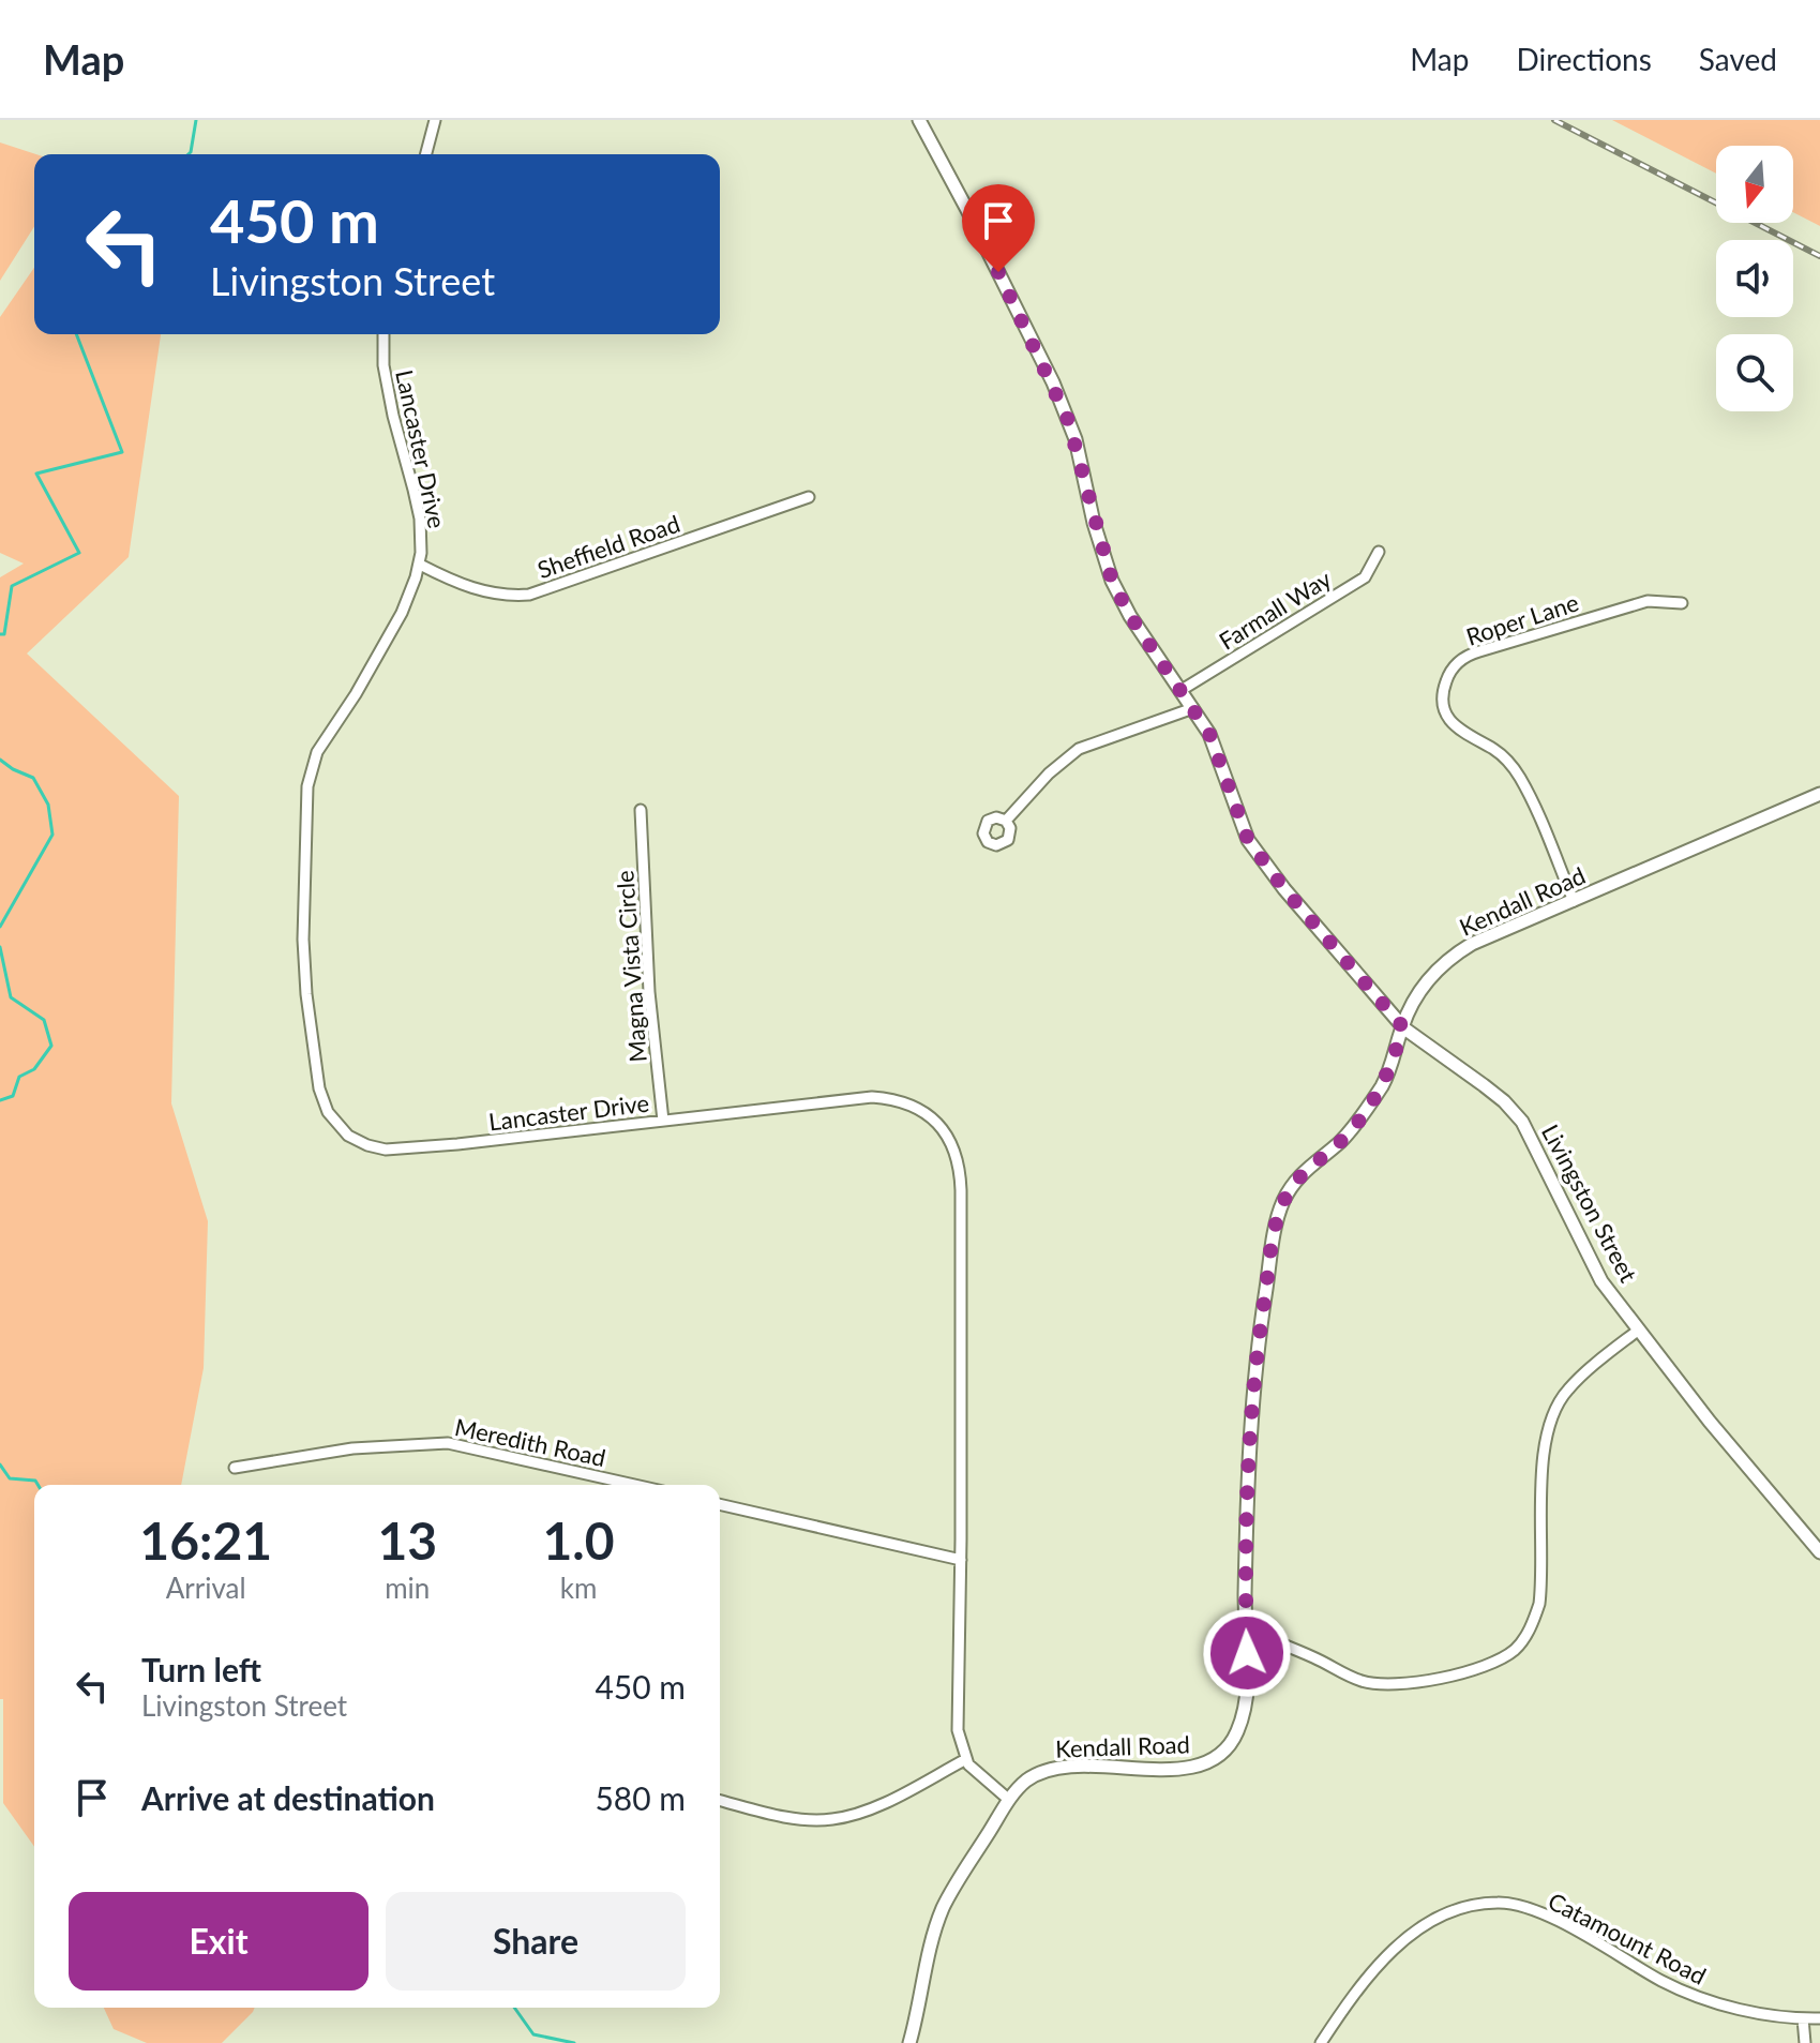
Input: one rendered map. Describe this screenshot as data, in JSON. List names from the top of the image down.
{
  "streets": {
    "street": [
      "Lancaster Drive",
      "Sheffield Road",
      "Farmall Way",
      "Roper Lane",
      "Kendall Road",
      "Magna Vista Circle",
      "Livingston Street",
      "Meredith Road",
      "Catamount Road"
    ]
  },
  "crossings": [
    ["Lancaster Drive", "Sheffield Road"],
    ["Lancaster Drive", "Magna Vista Circle"],
    ["Farmall Way", "Livingston Street"],
    ["Roper Lane", "Kendall Road"],
    ["Kendall Road", "Livingston Street"]
  ],
  "north": "bottom",
  "page": {
    "header": "Map",
    "nav": ["Map", "Directions", "Saved"],
    "turn": ["450 m", "Livingston Street"],
    "eta": [
      "16:21",
      "Arrival",
      "13",
      "min",
      "1.0",
      "km"
    ],
    "list": [
      {
        "name": "Turn left",
        "note": "Livingston Street",
        "value": "450 m"
      },
      {
        "name": "Arrive at destination",
        "value": "580 m"
      }
    ],
    "buttons": ["Exit", "Share"]
  }
}
